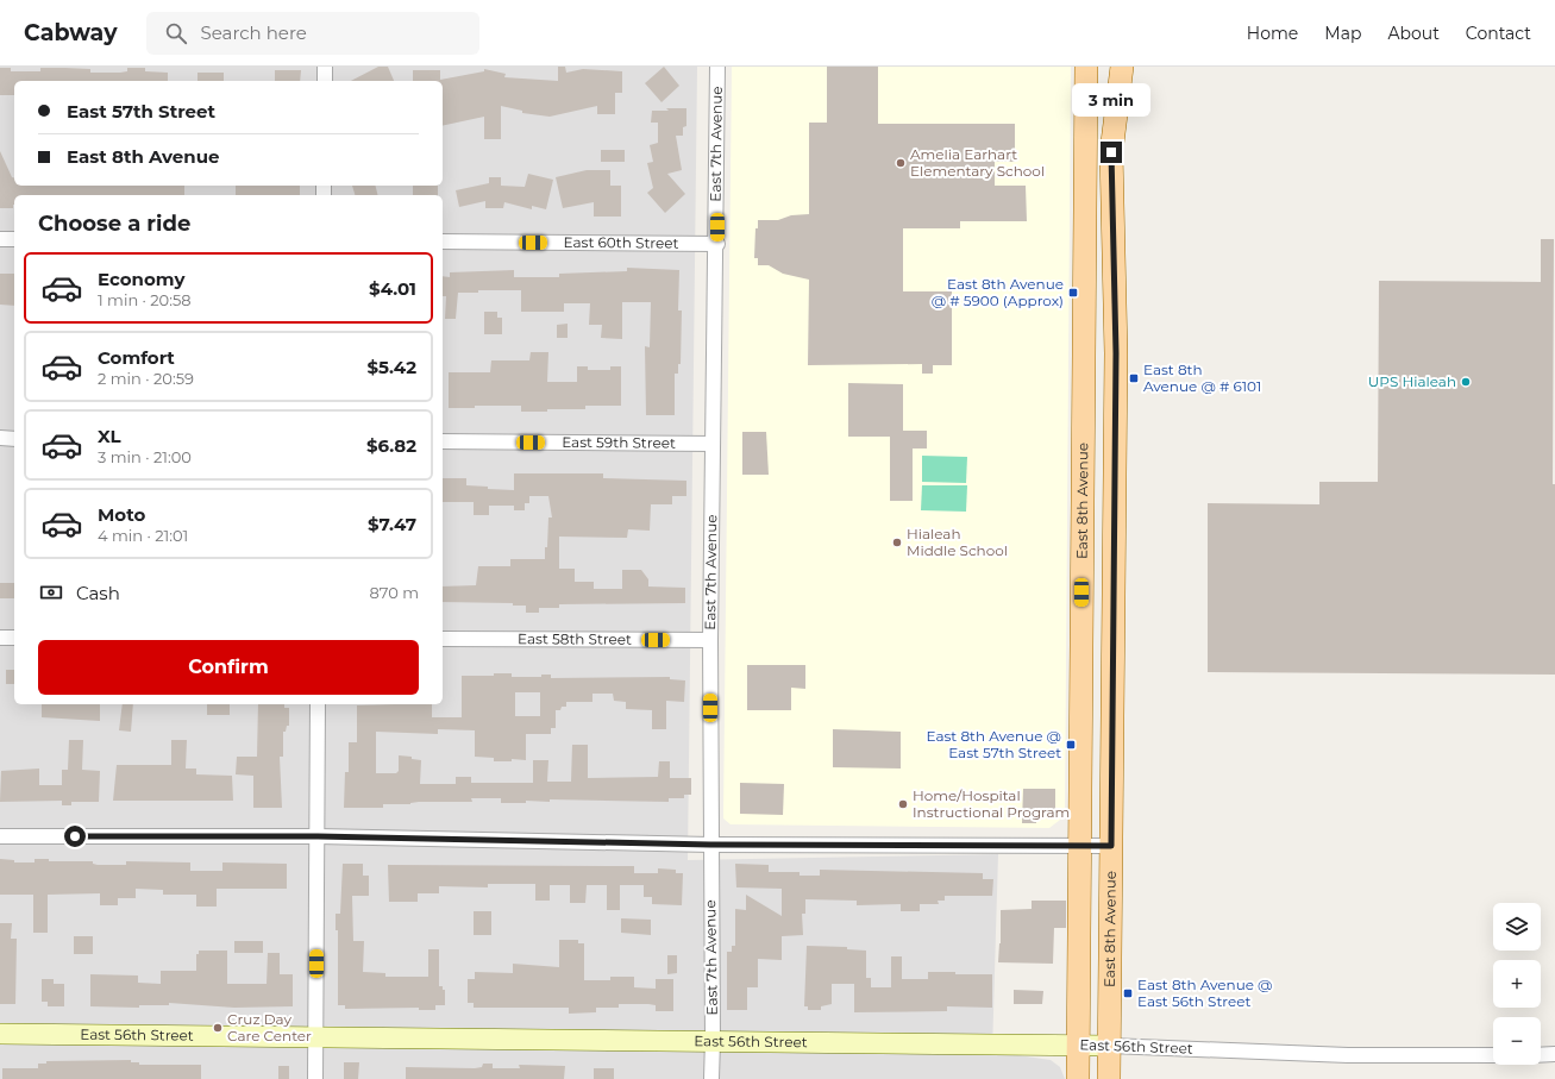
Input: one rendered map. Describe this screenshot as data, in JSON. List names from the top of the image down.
{
  "streets": {
    "main road": ["East 8th Avenue"],
    "street": [
      "East 7th Avenue",
      "East 60th Street",
      "East 59th Street",
      "East 58th Street",
      "East 56th Street"
    ]
  },
  "crossings": [
    ["East 7th Avenue", "East 60th Street"],
    ["East 7th Avenue", "East 59th Street"],
    ["East 7th Avenue", "East 58th Street"],
    ["East 7th Avenue", "East 56th Street"],
    ["East 8th Avenue", "East 56th Street"]
  ],
  "places": {
    "other": [
      "Amelia Earhart Elementary School",
      "UPS Hialeah",
      "Hialeah Middle School",
      "Home/Hospital Instructional Program",
      "Cruz Day Care Center"
    ],
    "transit": [
      "East 8th Avenue @ # 5900 (Approx)",
      "East 8th Avenue @ # 6101",
      "East 8th Avenue @ East 57th Street",
      "East 8th Avenue @ East 56th Street"
    ]
  },
  "page": {
    "header": "Cabway",
    "search": "Search here",
    "nav": [
      "Home",
      "Map",
      "About",
      "Contact"
    ],
    "banner": ["East 57th Street", "East 8th Avenue"],
    "bubble": "3 min",
    "heading": "Choose a ride",
    "list": [
      {
        "name": "Economy",
        "note": "1 min · 20:58",
        "value": "$4.01"
      },
      {
        "name": "Comfort",
        "note": "2 min · 20:59",
        "value": "$5.42"
      },
      {
        "name": "XL",
        "note": "3 min · 21:00",
        "value": "$6.82"
      },
      {
        "name": "Moto",
        "note": "4 min · 21:01",
        "value": "$7.47"
      }
    ],
    "pay": ["Cash", "870 m"],
    "buttons": "Confirm",
    "map_buttons": ["+", "−"]
  }
}
